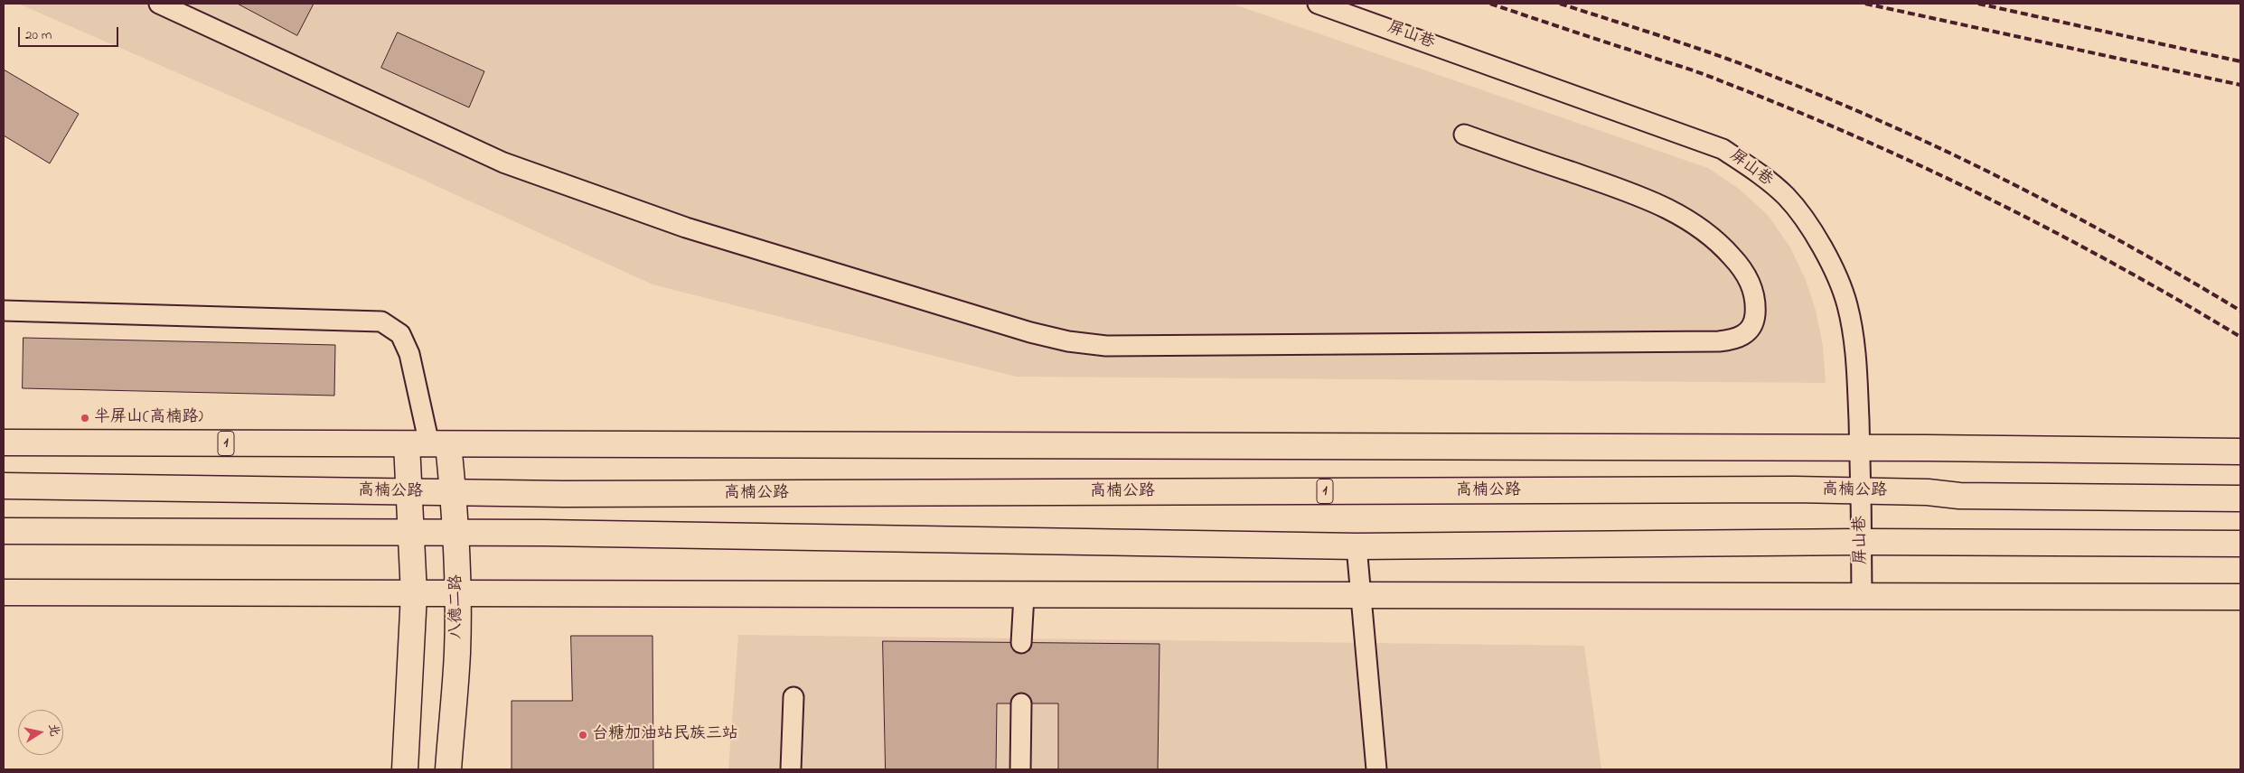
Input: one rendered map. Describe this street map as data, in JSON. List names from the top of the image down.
{
  "streets": {
    "main road": ["1", "高楠公路", "八德二路"],
    "lane": ["屏山巷"]
  },
  "crossings": [
    ["屏山巷", "1"],
    ["屏山巷", "高楠公路"],
    ["1", "八德二路"],
    ["高楠公路", "八德二路"]
  ],
  "places": ["半屏山(高楠路)", "台糖加油站民族三站"],
  "scale_bar": "20 m",
  "north": "right"
}
